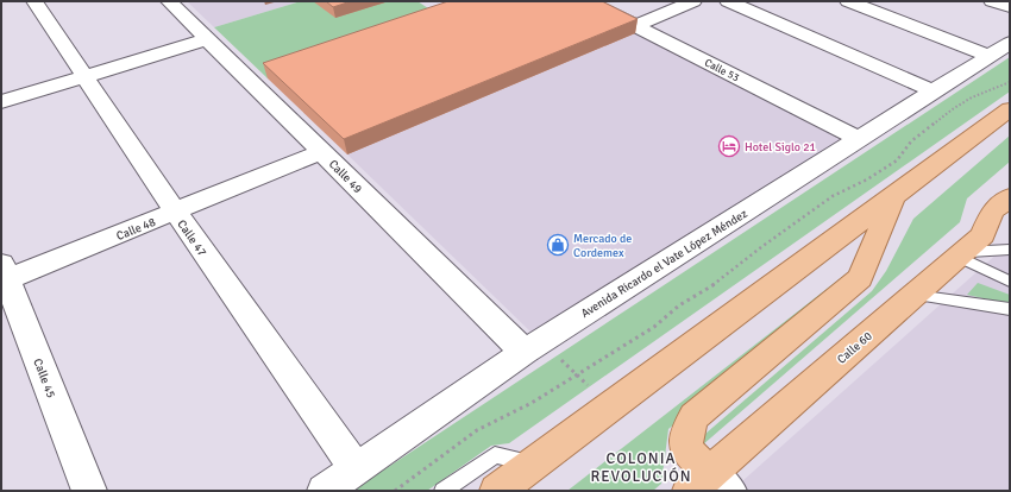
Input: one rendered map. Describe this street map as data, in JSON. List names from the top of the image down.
{
  "streets": {
    "main road": ["Calle 60"],
    "street": [
      "Calle 53",
      "Calle 49",
      "Calle 48",
      "Calle 47",
      "Avenida Ricardo el Vate López Méndez",
      "Calle 45"
    ]
  },
  "crossings": [
    ["Calle 53", "Avenida Ricardo el Vate López Méndez"],
    ["Calle 49", "Calle 48"],
    ["Calle 49", "Avenida Ricardo el Vate López Méndez"],
    ["Calle 48", "Calle 47"],
    ["Calle 48", "Calle 45"],
    ["Calle 47", "Avenida Ricardo el Vate López Méndez"]
  ],
  "districts": ["COLONIA REVOLUCIÓN"],
  "places": {
    "hotel": ["Hotel Siglo 21"],
    "shop": ["Mercado de Cordemex"]
  }
}
